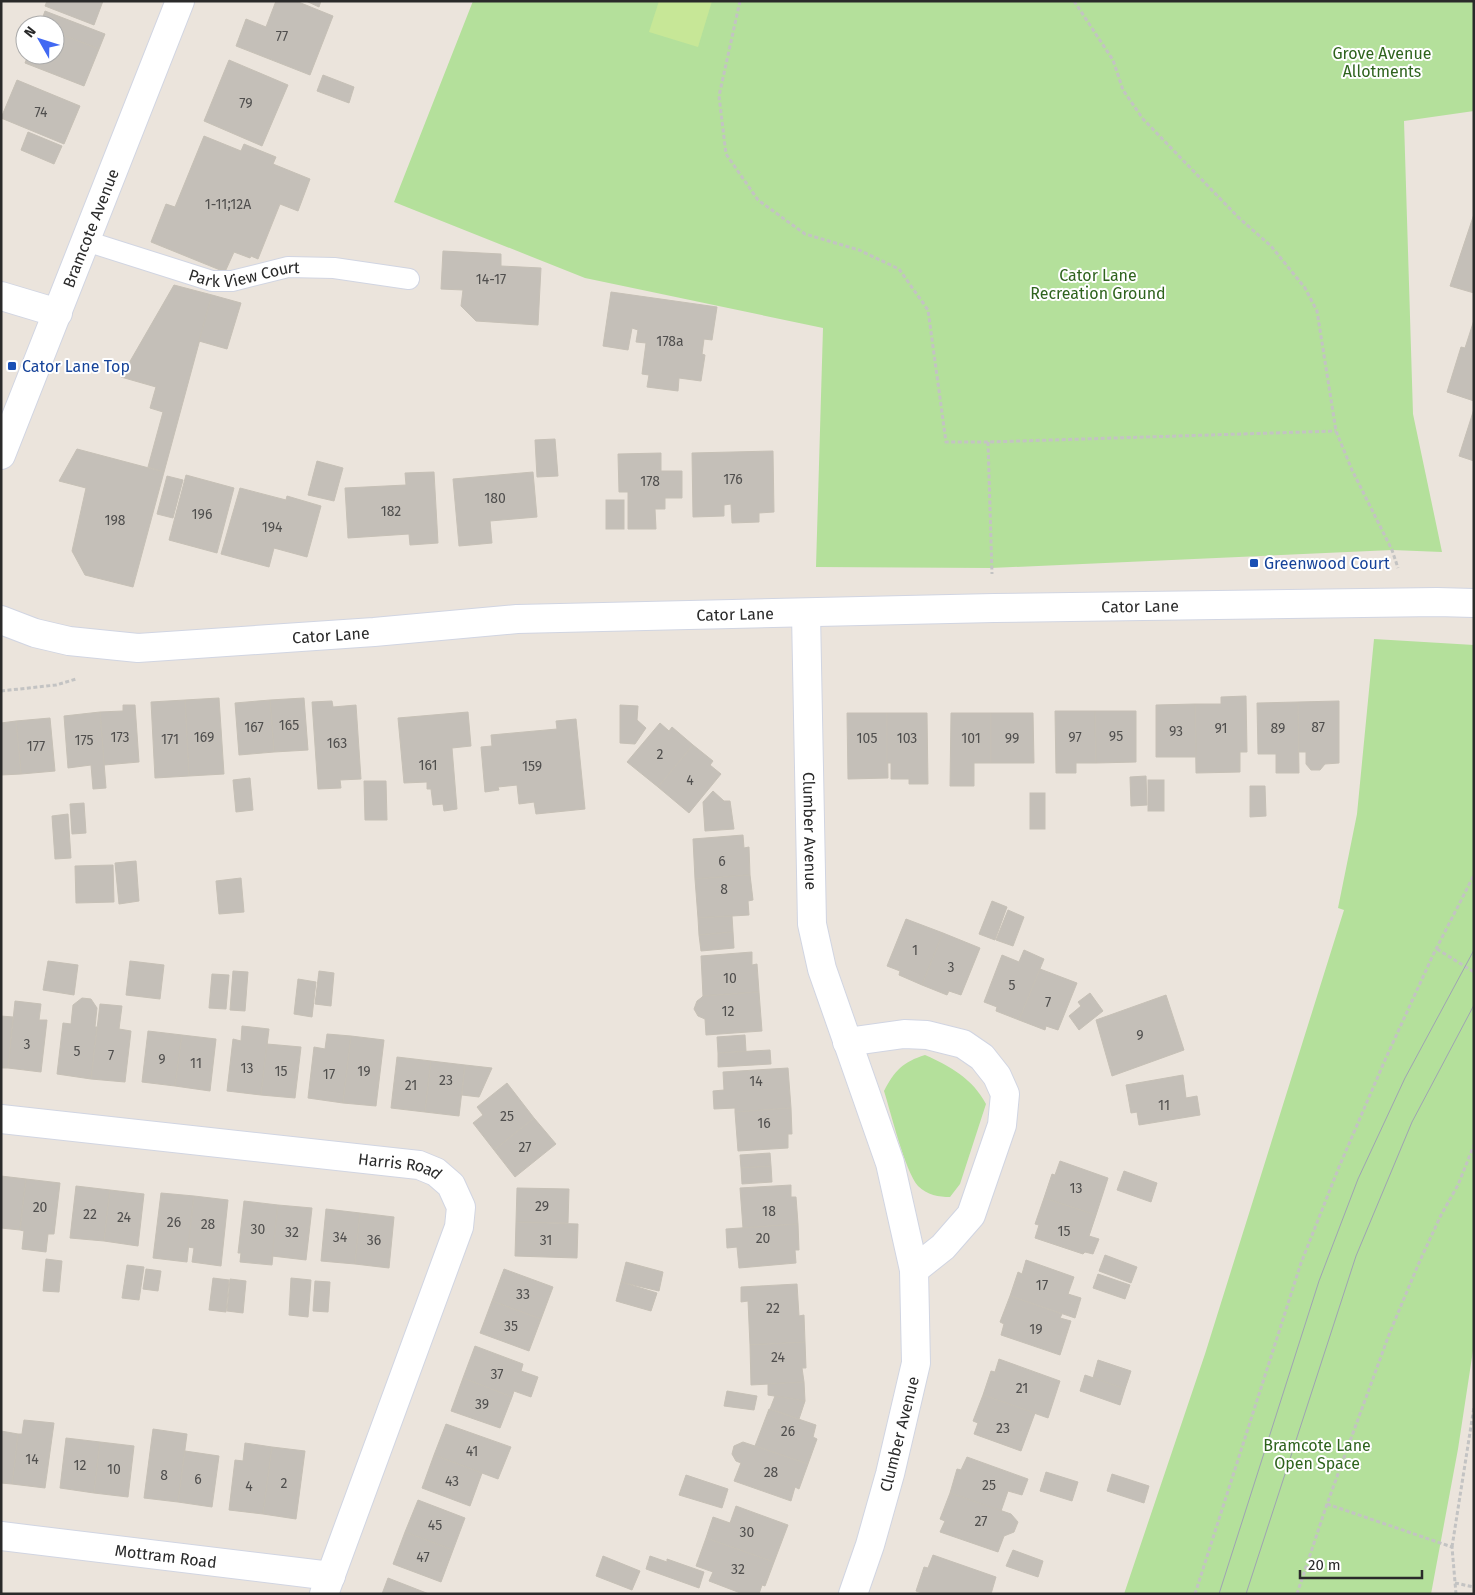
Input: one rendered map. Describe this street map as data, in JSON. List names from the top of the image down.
{
  "streets": {
    "street": [
      "Bramcote Avenue",
      "Cator Lane",
      "Clumber Avenue",
      "Harris Road",
      "Mottram Road"
    ],
    "lane": ["Park View Court"]
  },
  "crossings": [
    ["Bramcote Avenue", "Park View Court"],
    ["Cator Lane", "Clumber Avenue"],
    ["Harris Road", "Mottram Road"]
  ],
  "parks": ["Grove Avenue Allotments", "Cator Lane Recreation Ground", "Bramcote Lane Open Space"],
  "places": {
    "transit": ["Cator Lane Top", "Greenwood Court"]
  },
  "house_numbers": [
    "77",
    "79",
    "74",
    "1-11;12A",
    "14-17",
    "178a",
    "176",
    "178",
    "180",
    "182",
    "196",
    "198",
    "194",
    "165",
    "167",
    "87",
    "91",
    "89",
    "93",
    "95",
    "173",
    "169",
    "97",
    "105",
    "103",
    "101",
    "99",
    "171",
    "175",
    "163",
    "177",
    "2",
    "161",
    "159",
    "4",
    "6",
    "8",
    "1",
    "3",
    "10",
    "5",
    "7",
    "12",
    "9",
    "3",
    "5",
    "7",
    "9",
    "11",
    "13",
    "15",
    "19",
    "17",
    "23",
    "14",
    "21",
    "11",
    "25",
    "16",
    "27",
    "13",
    "29",
    "20",
    "18",
    "22",
    "24",
    "26",
    "28",
    "30",
    "15",
    "32",
    "34",
    "20",
    "36",
    "31",
    "17",
    "33",
    "22",
    "35",
    "19",
    "24",
    "37",
    "21",
    "39",
    "23",
    "26",
    "41",
    "14",
    "12",
    "10",
    "28",
    "8",
    "6",
    "43",
    "2",
    "25",
    "4",
    "27",
    "45",
    "30",
    "47",
    "32"
  ],
  "scale_bar": "20 m",
  "north": "top left"
}
